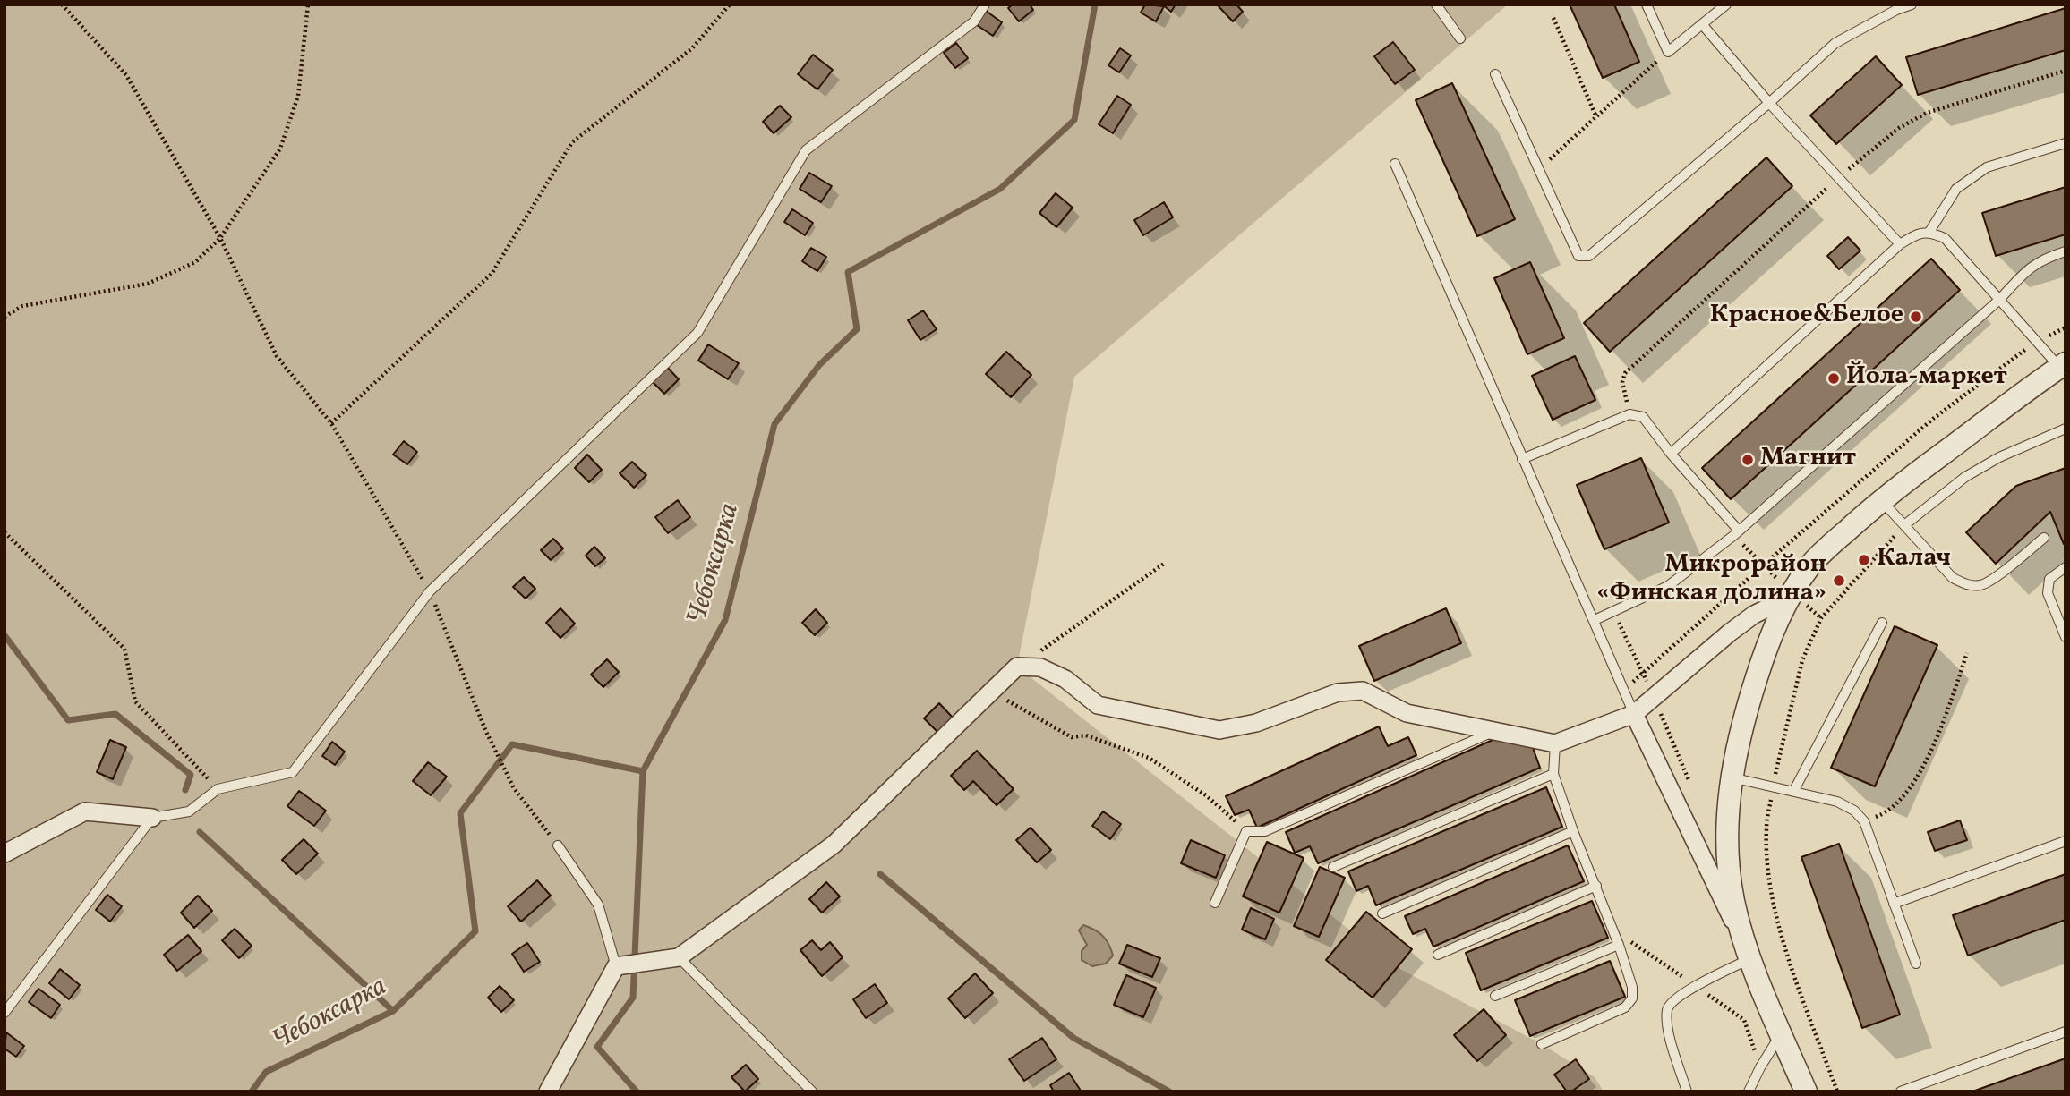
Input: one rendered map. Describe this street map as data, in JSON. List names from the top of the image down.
{
  "water": ["Чебоксарка"],
  "places": [
    "Красное&Белое",
    "Йола-маркет",
    "Магнит",
    "Калач",
    "Микрорайон «Финская долина»"
  ]
}
